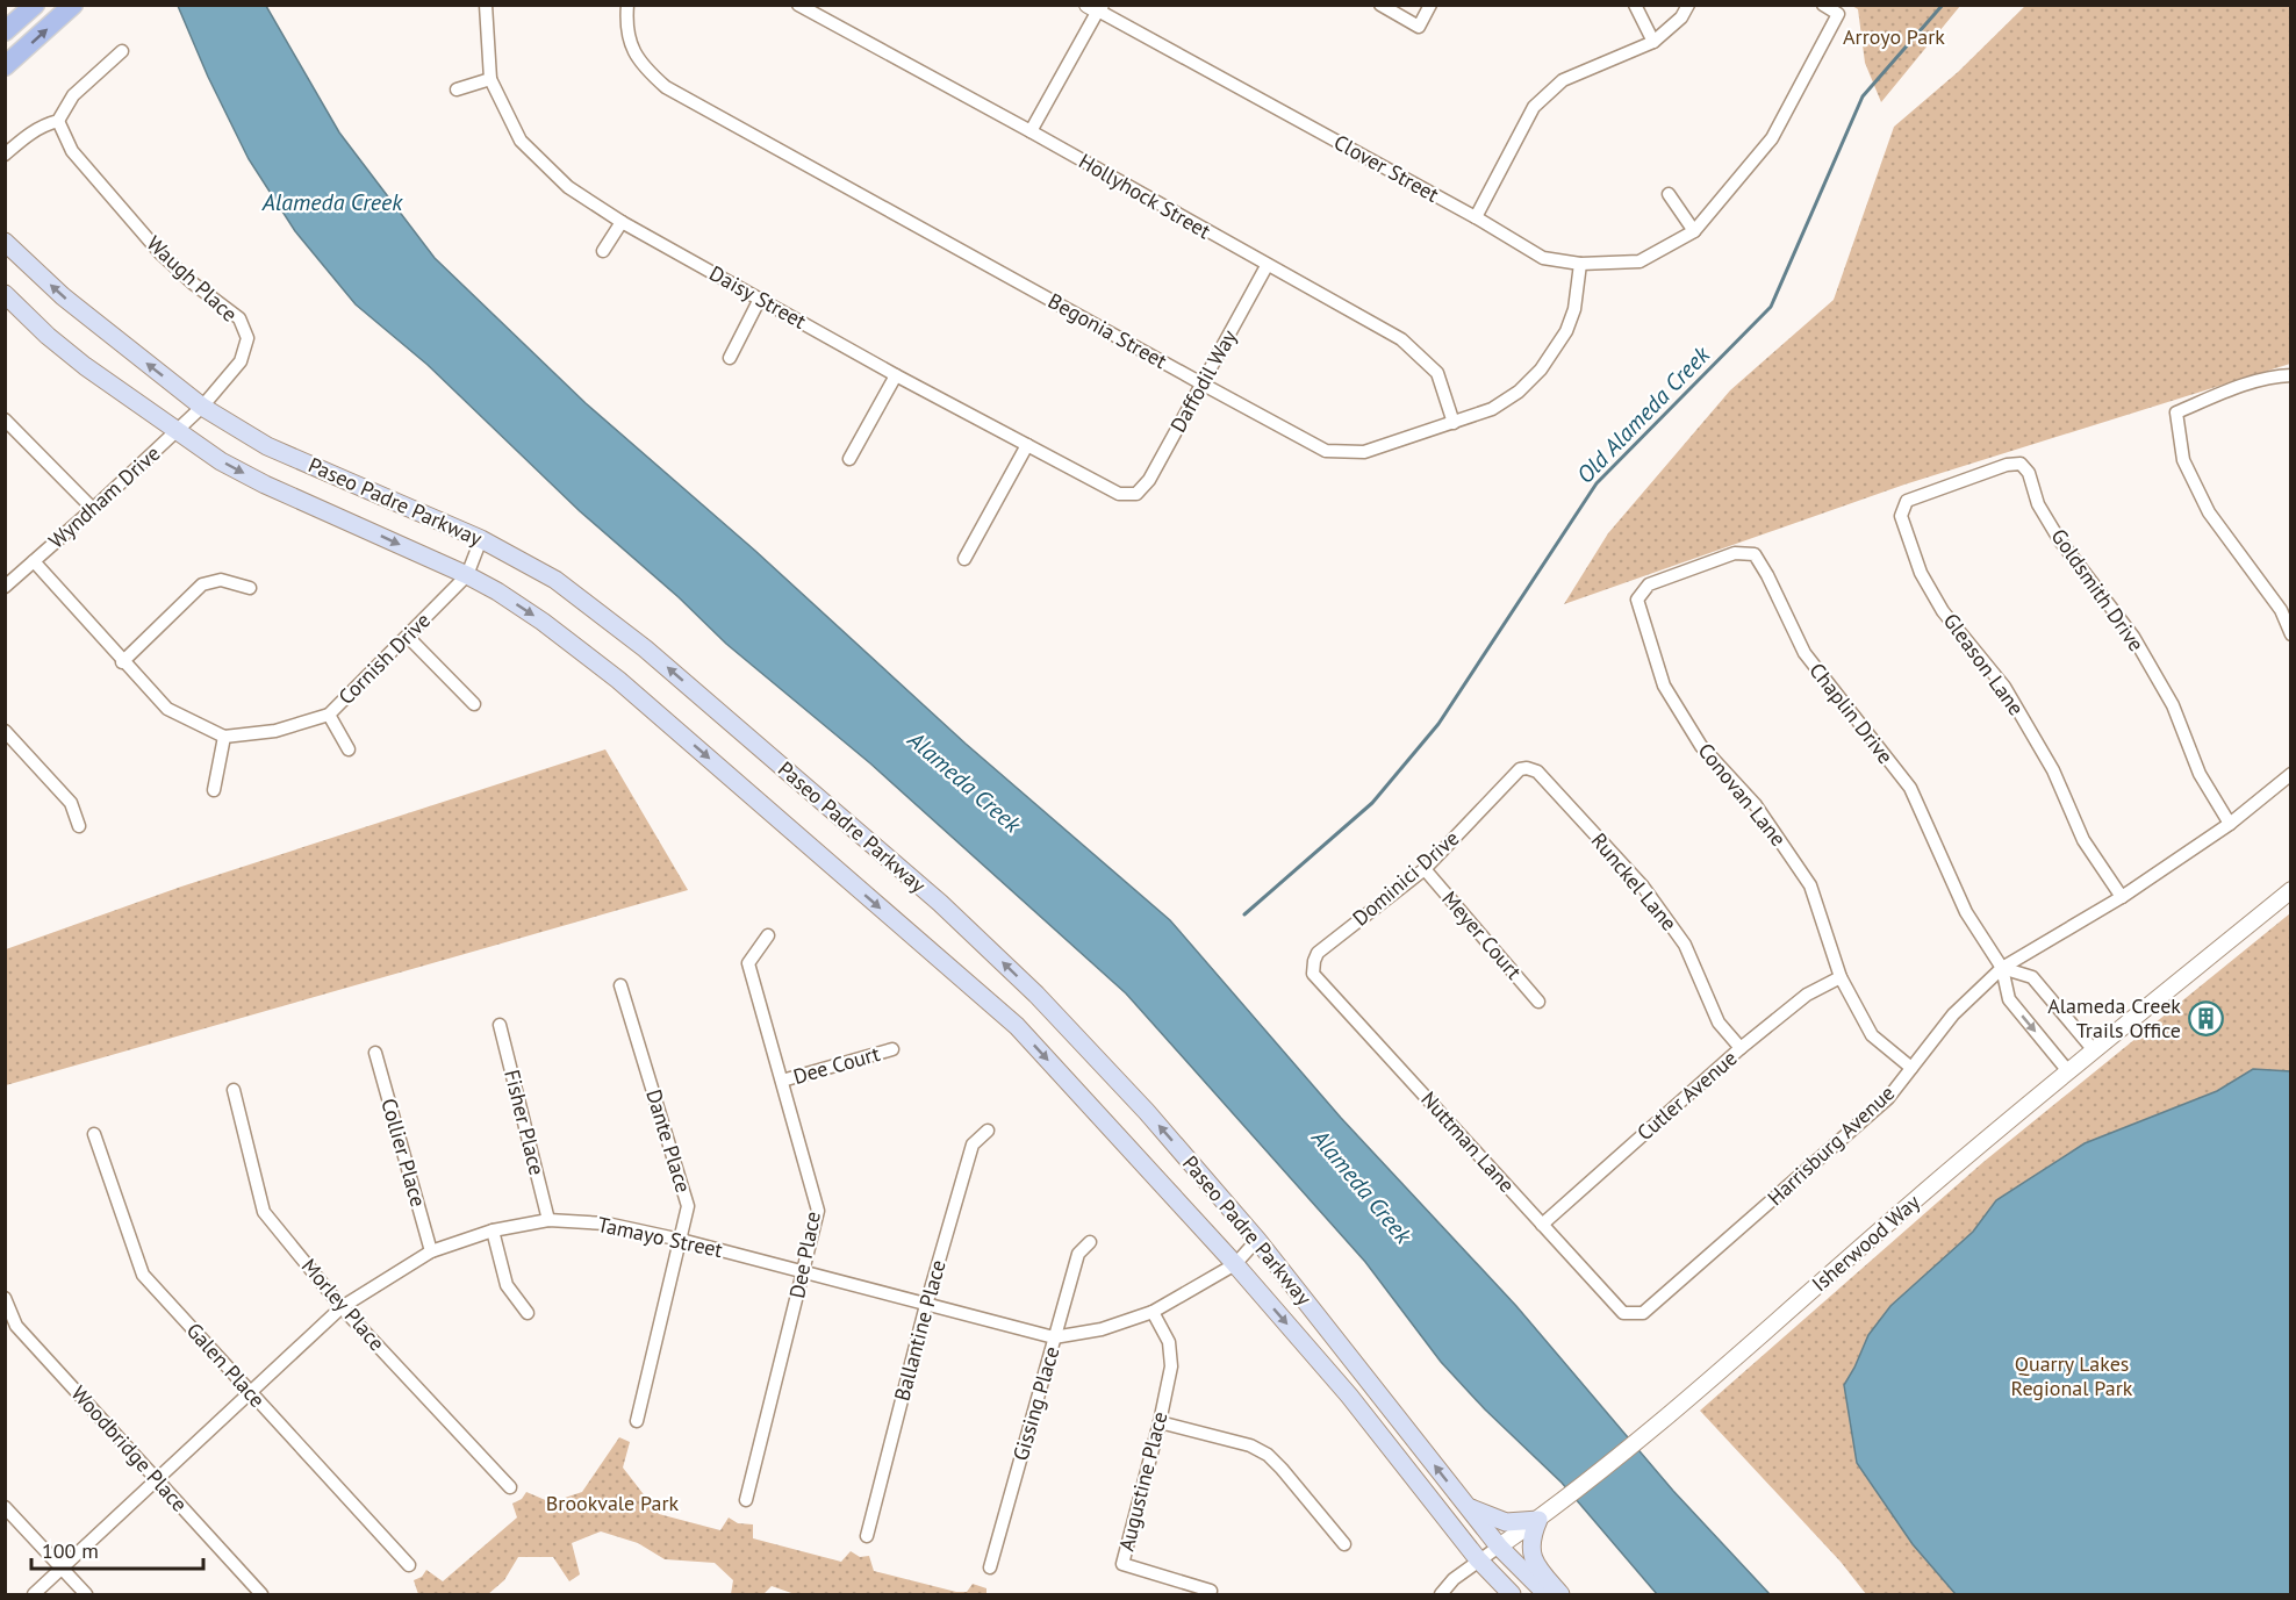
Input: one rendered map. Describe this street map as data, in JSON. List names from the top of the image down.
{
  "streets": {
    "main road": ["Paseo Padre Parkway"],
    "street": [
      "Clover Street",
      "Hollyhock Street",
      "Waugh Place",
      "Daisy Street",
      "Begonia Street",
      "Daffodil Way",
      "Wyndham Drive",
      "Goldsmith Drive",
      "Cornish Drive",
      "Gleason Lane",
      "Chaplin Drive",
      "Conovan Lane",
      "Dominici Drive",
      "Runckel Lane",
      "Meyer Court",
      "Dee Court",
      "Cutler Avenue",
      "Fisher Place",
      "Dante Place",
      "Nuttman Lane",
      "Harrisburg Avenue",
      "Collier Place",
      "Tamayo Street",
      "Isherwood Way",
      "Dee Place",
      "Morley Place",
      "Ballantine Place",
      "Galen Place",
      "Gissing Place",
      "Woodbridge Place",
      "Augustine Place"
    ]
  },
  "crossings": [
    ["Clover Street", "Begonia Street"],
    ["Hollyhock Street", "Begonia Street"],
    ["Hollyhock Street", "Daffodil Way"],
    ["Waugh Place", "Wyndham Drive"],
    ["Waugh Place", "Paseo Padre Parkway"],
    ["Daisy Street", "Daffodil Way"],
    ["Begonia Street", "Daffodil Way"],
    ["Wyndham Drive", "Paseo Padre Parkway"],
    ["Paseo Padre Parkway", "Cornish Drive"],
    ["Paseo Padre Parkway", "Tamayo Street"],
    ["Paseo Padre Parkway", "Isherwood Way"],
    ["Goldsmith Drive", "Gleason Lane"],
    ["Goldsmith Drive", "Harrisburg Avenue"],
    ["Gleason Lane", "Harrisburg Avenue"],
    ["Chaplin Drive", "Conovan Lane"],
    ["Chaplin Drive", "Harrisburg Avenue"],
    ["Chaplin Drive", "Isherwood Way"],
    ["Conovan Lane", "Cutler Avenue"],
    ["Conovan Lane", "Harrisburg Avenue"],
    ["Dominici Drive", "Runckel Lane"],
    ["Dominici Drive", "Meyer Court"],
    ["Dominici Drive", "Nuttman Lane"],
    ["Runckel Lane", "Cutler Avenue"],
    ["Dee Court", "Dee Place"],
    ["Cutler Avenue", "Nuttman Lane"],
    ["Fisher Place", "Tamayo Street"],
    ["Dante Place", "Tamayo Street"],
    ["Nuttman Lane", "Harrisburg Avenue"],
    ["Collier Place", "Tamayo Street"],
    ["Tamayo Street", "Dee Place"],
    ["Tamayo Street", "Morley Place"],
    ["Tamayo Street", "Ballantine Place"],
    ["Tamayo Street", "Galen Place"],
    ["Tamayo Street", "Gissing Place"],
    ["Tamayo Street", "Woodbridge Place"],
    ["Tamayo Street", "Augustine Place"]
  ],
  "water": ["Alameda Creek", "Old Alameda Creek"],
  "parks": ["Arroyo Park", "Quarry Lakes Regional Park", "Brookvale Park"],
  "places": {
    "building": ["Alameda Creek Trails Office"]
  },
  "scale_bar": "100 m"
}
